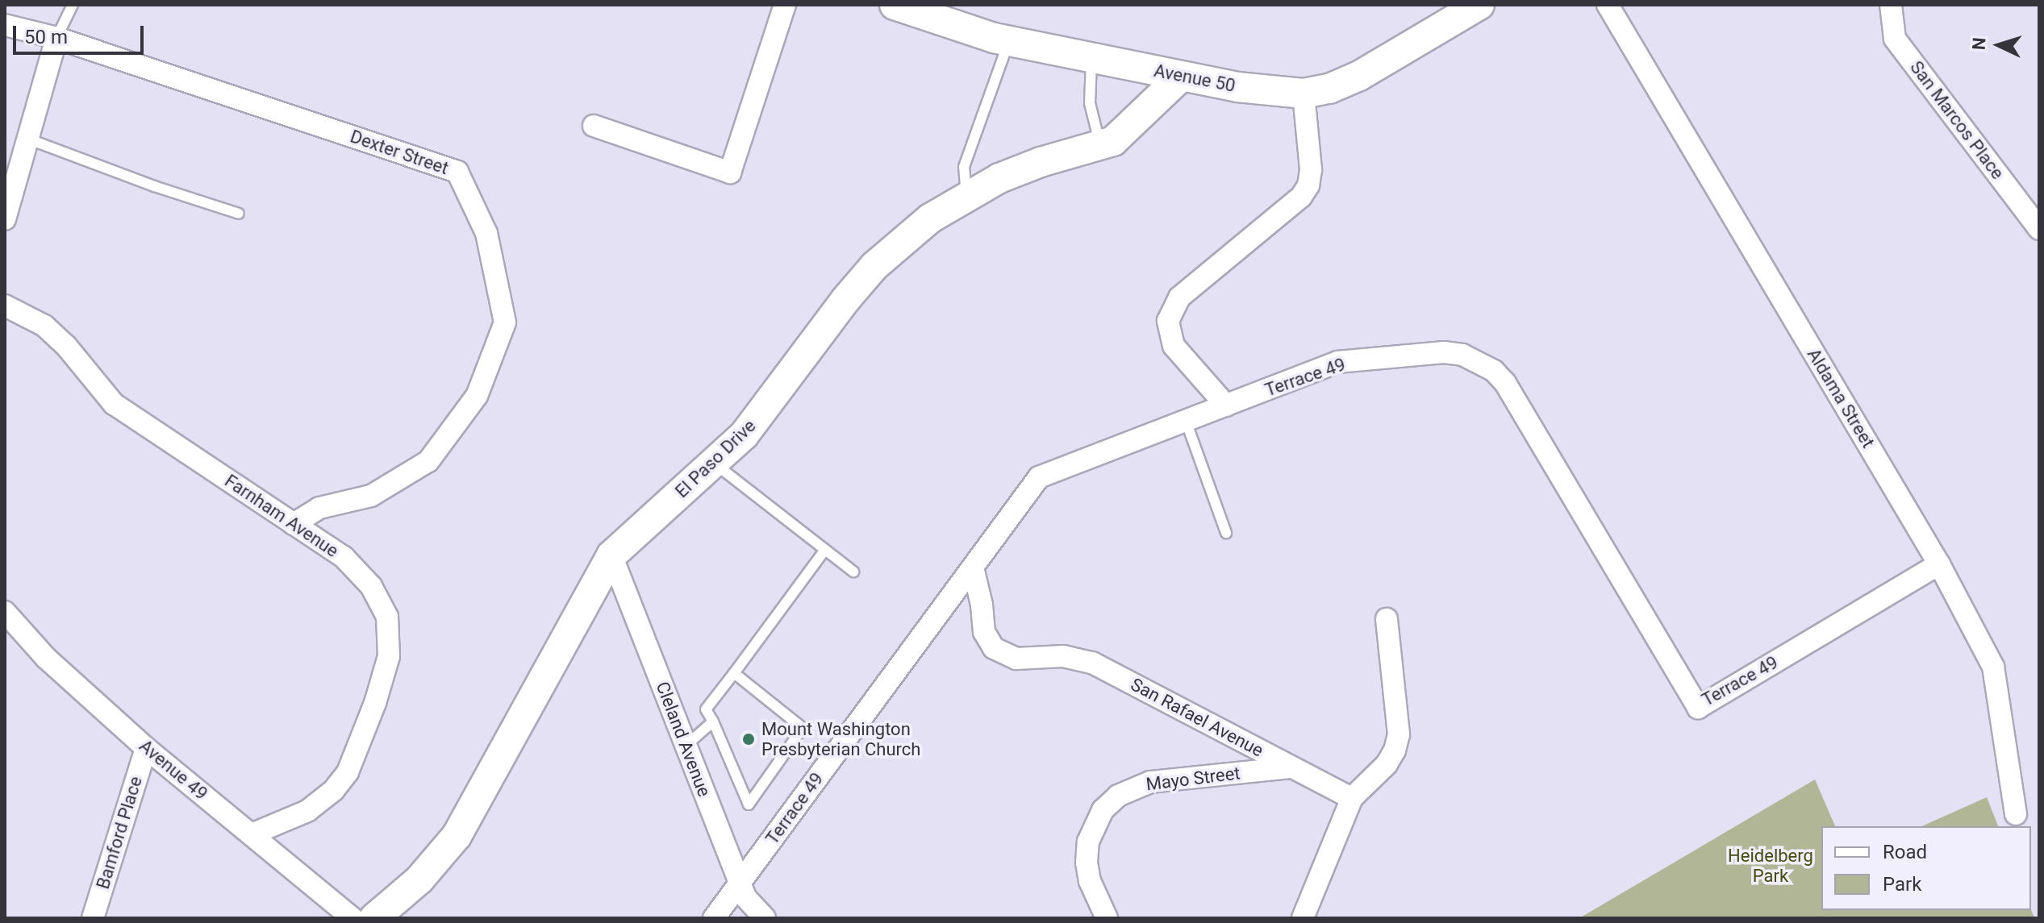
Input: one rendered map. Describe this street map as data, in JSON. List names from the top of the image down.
{
  "streets": {
    "street": [
      "Avenue 50",
      "San Marcos Place",
      "Dexter Street",
      "Terrace 49",
      "Aldama Street",
      "El Paso Drive",
      "Farnham Avenue",
      "San Rafael Avenue",
      "Cleland Avenue",
      "Avenue 49",
      "Mayo Street",
      "Bamford Place"
    ]
  },
  "crossings": [
    ["Avenue 50", "El Paso Drive"],
    ["Dexter Street", "Farnham Avenue"],
    ["Terrace 49", "Aldama Street"],
    ["Terrace 49", "San Rafael Avenue"],
    ["Terrace 49", "Cleland Avenue"],
    ["El Paso Drive", "Cleland Avenue"],
    ["Farnham Avenue", "Avenue 49"],
    ["San Rafael Avenue", "Mayo Street"],
    ["Avenue 49", "Bamford Place"]
  ],
  "parks": ["Heidelberg Park"],
  "places": ["Mount Washington Presbyterian Church"],
  "legend": ["Road", "Park"],
  "scale_bar": "50 m",
  "north": "left"
}
